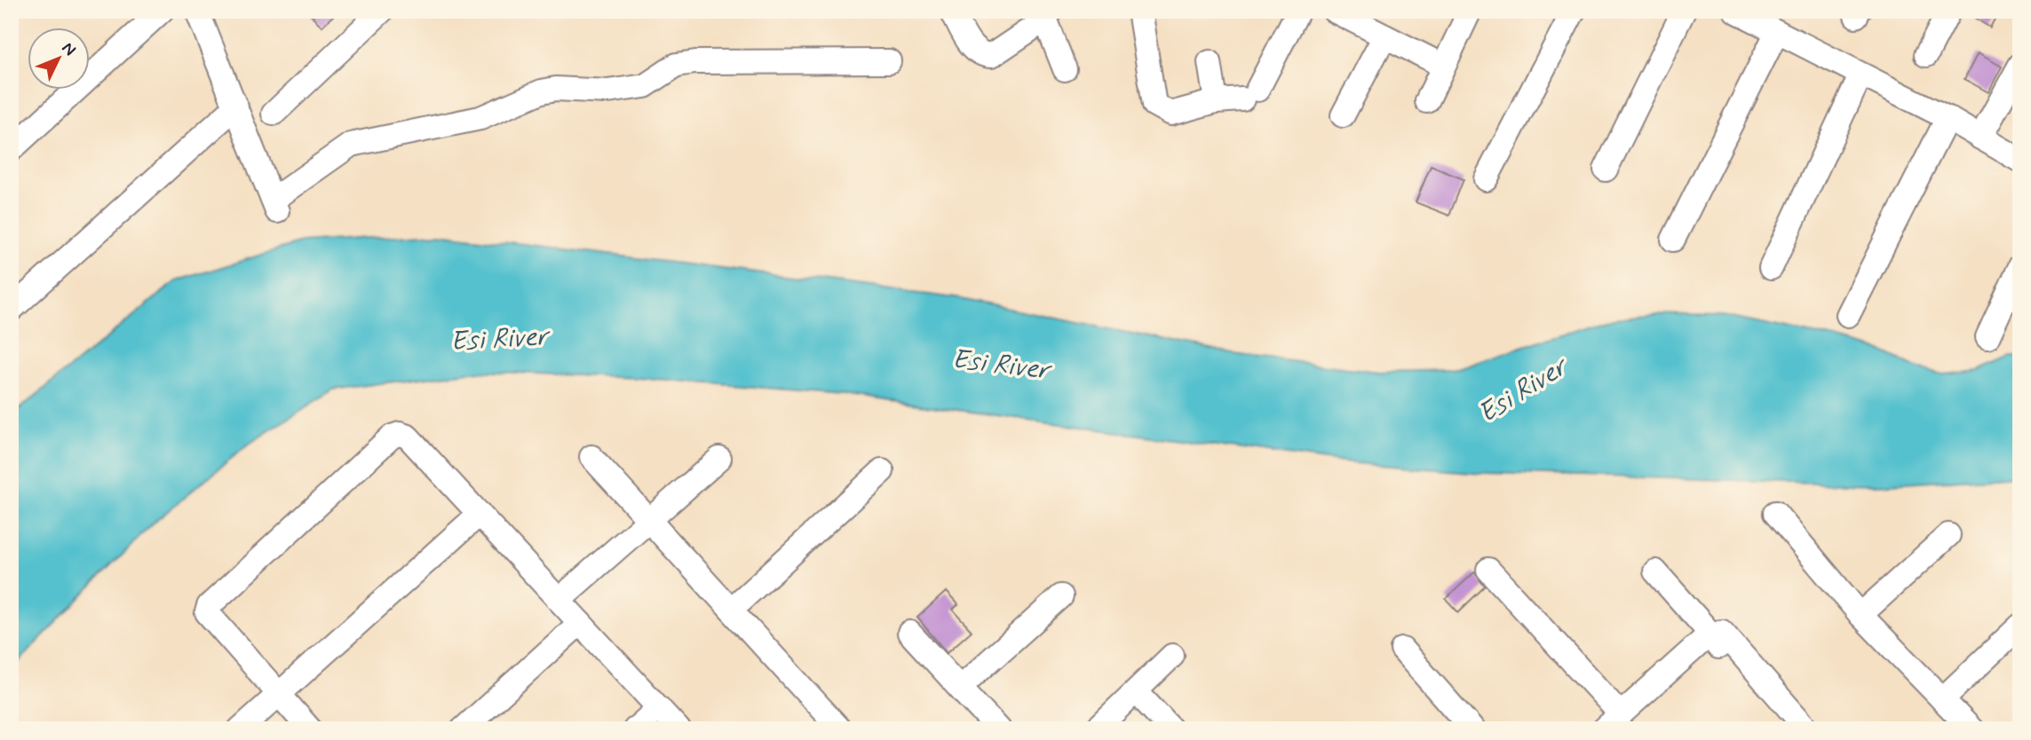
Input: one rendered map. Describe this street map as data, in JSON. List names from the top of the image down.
{
  "water": ["Esi River"],
  "north": "top right"
}
